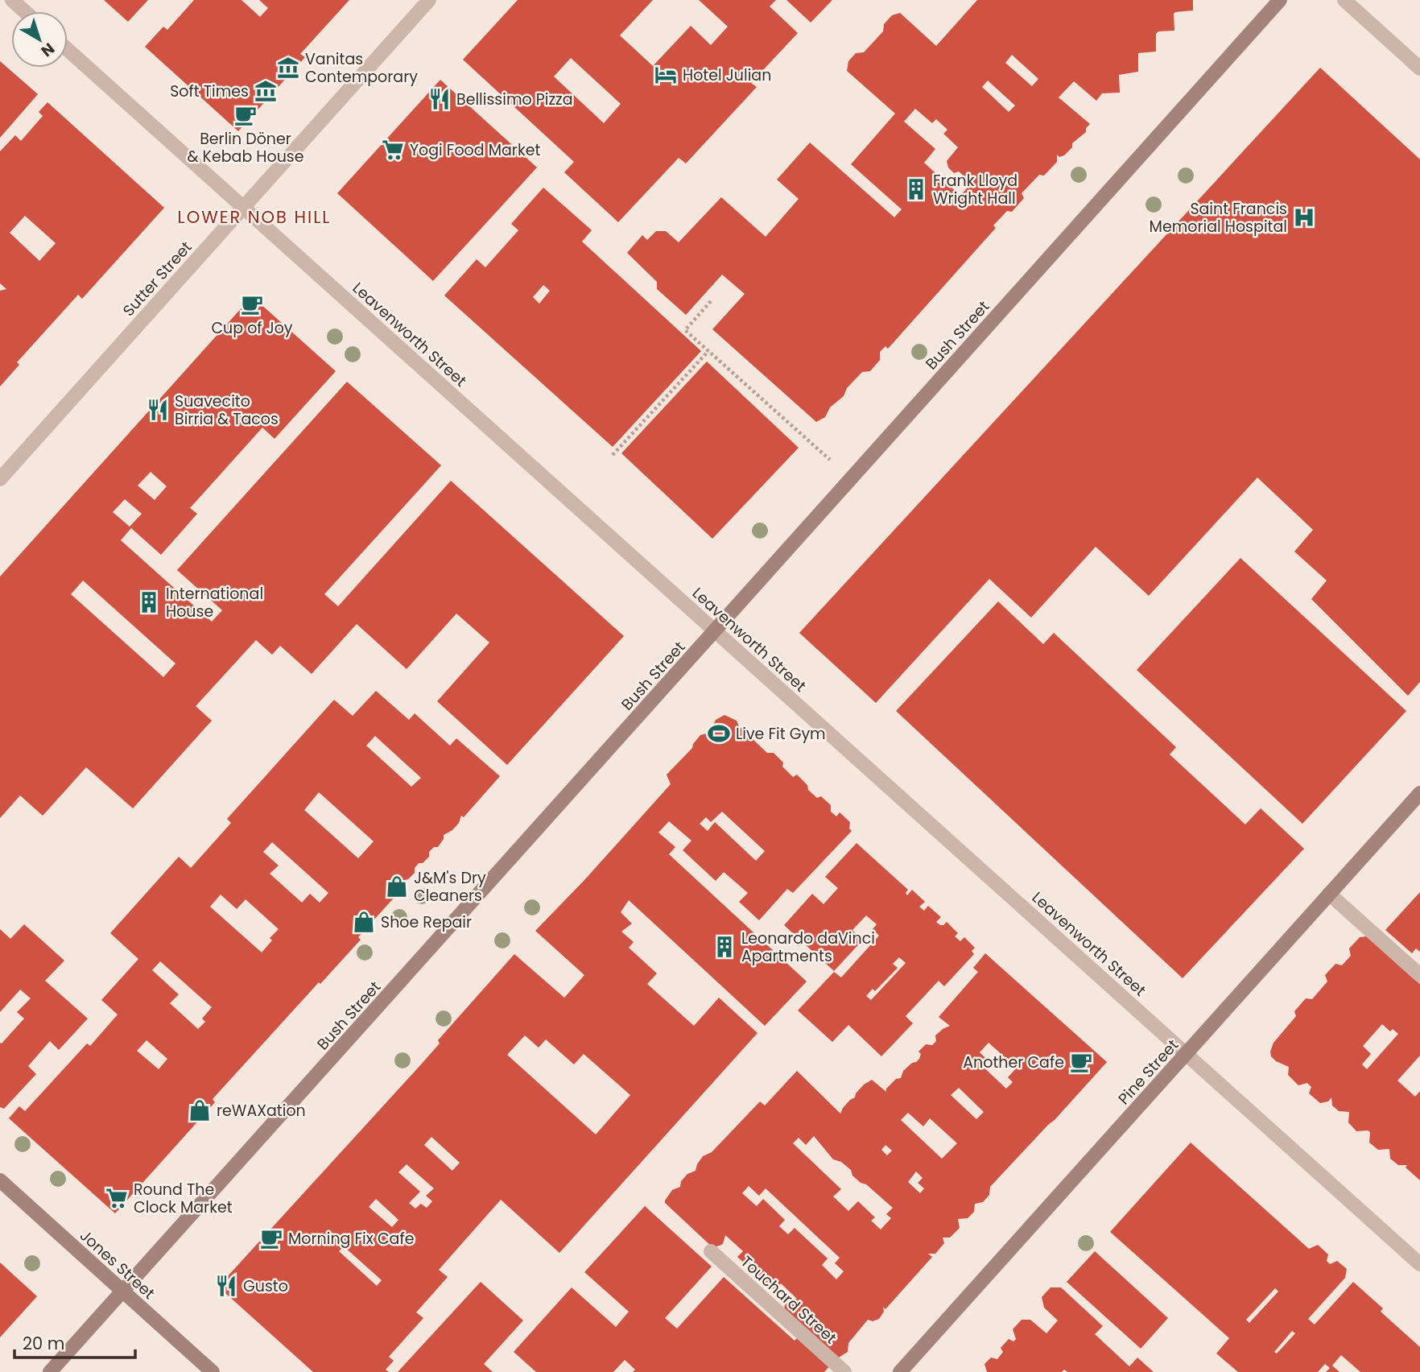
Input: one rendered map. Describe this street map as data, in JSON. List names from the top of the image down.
{
  "streets": {
    "main road": ["Bush Street", "Pine Street", "Jones Street"],
    "street": ["Sutter Street", "Leavenworth Street", "Touchard Street"]
  },
  "crossings": [
    ["Sutter Street", "Leavenworth Street"],
    ["Leavenworth Street", "Bush Street"],
    ["Leavenworth Street", "Pine Street"],
    ["Bush Street", "Jones Street"]
  ],
  "districts": ["LOWER NOB HILL"],
  "places": {
    "museum": ["Vanitas Contemporary", "Soft Times"],
    "hotel": ["Hotel Julian"],
    "restaurant": ["Bellissimo Pizza", "Suavecito Birria & Tacos", "Gusto"],
    "cafe": [
      "Berlin Döner & Kebab House",
      "Cup of Joy",
      "Another Cafe",
      "Morning Fix Cafe"
    ],
    "supermarket": ["Yogi Food Market", "Round The Clock Market"],
    "building": ["Frank Lloyd Wright Hall", "International House", "Leonardo daVinci Apartments"],
    "hospital": ["Saint Francis Memorial Hospital"],
    "sports": ["Live Fit Gym"],
    "shop": ["J&M's Dry Cleaners", "Shoe Repair", "reWAXation"]
  },
  "scale_bar": "20 m",
  "north": "bottom right"
}
